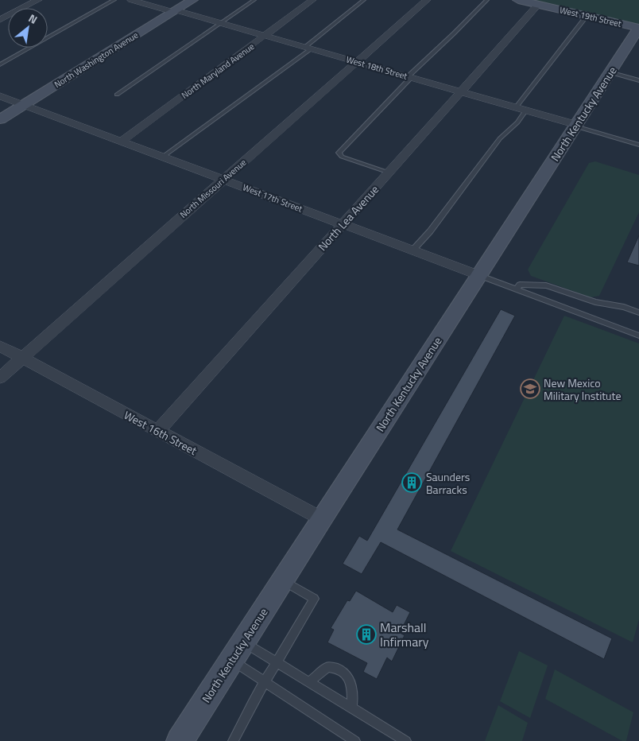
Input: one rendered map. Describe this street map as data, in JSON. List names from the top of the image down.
{
  "streets": {
    "street": [
      "West 19th Street",
      "North Washington Avenue",
      "West 18th Street",
      "North Maryland Avenue",
      "North Kentucky Avenue",
      "North Missouri Avenue",
      "West 17th Street",
      "North Lea Avenue",
      "West 16th Street"
    ]
  },
  "crossings": [
    ["West 19th Street", "North Kentucky Avenue"],
    ["West 19th Street", "North Lea Avenue"],
    ["North Washington Avenue", "West 18th Street"],
    ["North Washington Avenue", "West 17th Street"],
    ["West 18th Street", "North Maryland Avenue"],
    ["West 18th Street", "North Kentucky Avenue"],
    ["West 18th Street", "North Missouri Avenue"],
    ["West 18th Street", "North Lea Avenue"],
    ["North Maryland Avenue", "West 17th Street"],
    ["North Kentucky Avenue", "West 17th Street"],
    ["North Kentucky Avenue", "West 16th Street"],
    ["North Missouri Avenue", "West 17th Street"],
    ["North Missouri Avenue", "West 16th Street"],
    ["West 17th Street", "North Lea Avenue"],
    ["North Lea Avenue", "West 16th Street"]
  ],
  "places": {
    "school or university": ["New Mexico Military Institute"],
    "building": ["Saunders Barracks", "Marshall Infirmary"]
  },
  "north": "top right"
}
